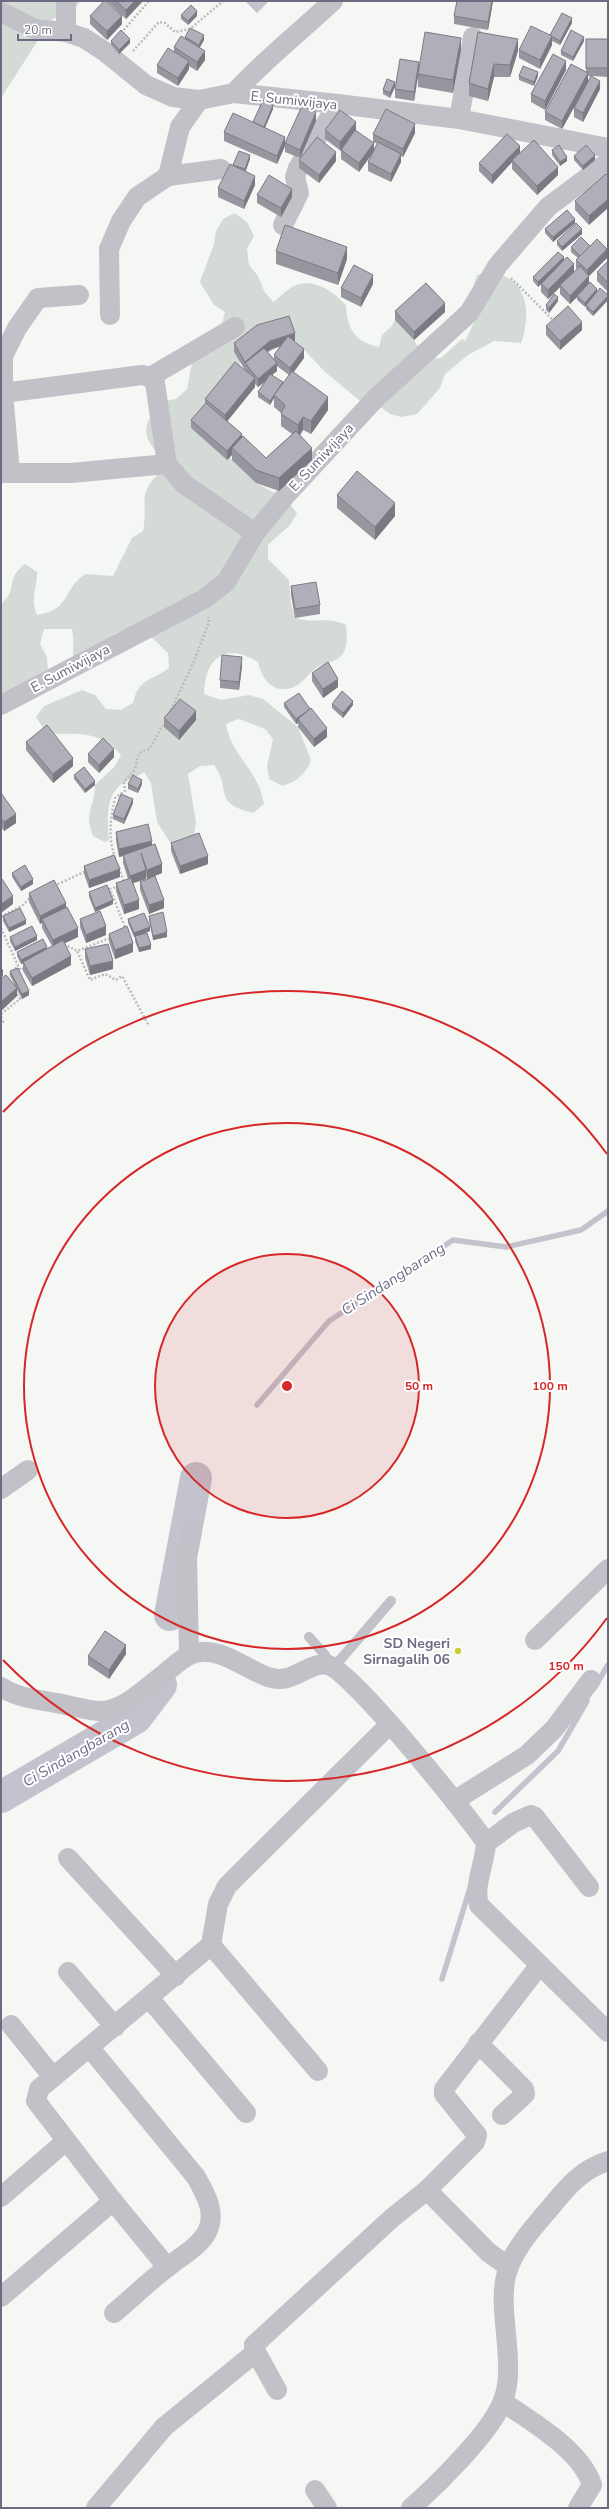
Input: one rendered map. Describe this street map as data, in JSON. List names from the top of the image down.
{
  "streets": {
    "street": ["E. Sumiwijaya"]
  },
  "water": ["Ci Sindangbarang"],
  "places": ["SD Negeri Sirnagalih 06"],
  "scale_bar": "20 m",
  "rings": ["50 m", "100 m", "150 m"]
}
